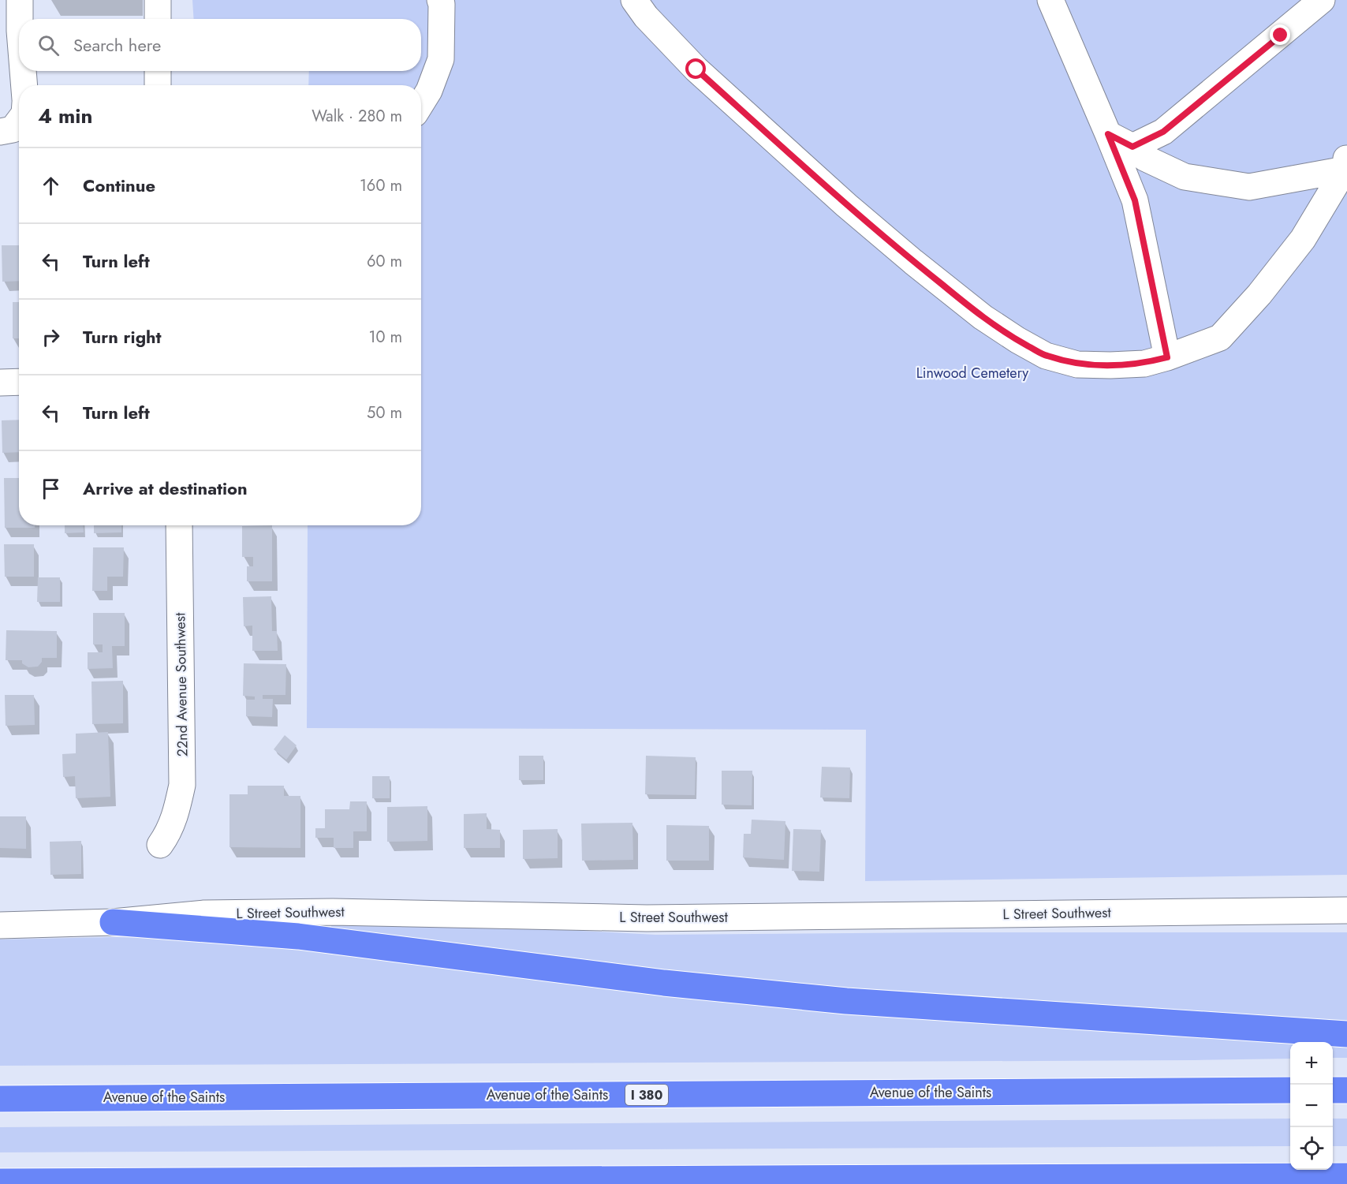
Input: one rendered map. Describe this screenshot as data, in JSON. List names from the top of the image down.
{
  "streets": {
    "highway": ["Avenue of the Saints", "I 380"],
    "street": ["22nd Avenue Southwest", "L Street Southwest"]
  },
  "parks": ["Linwood Cemetery"],
  "page": {
    "search": "Search here",
    "heading": ["4 min", "Walk · 280 m"],
    "list": [
      ["Continue", "160 m"],
      ["Turn left", "60 m"],
      ["Turn right", "10 m"],
      ["Turn left", "50 m"],
      "Arrive at destination"
    ],
    "map_buttons": ["+", "−"]
  }
}
